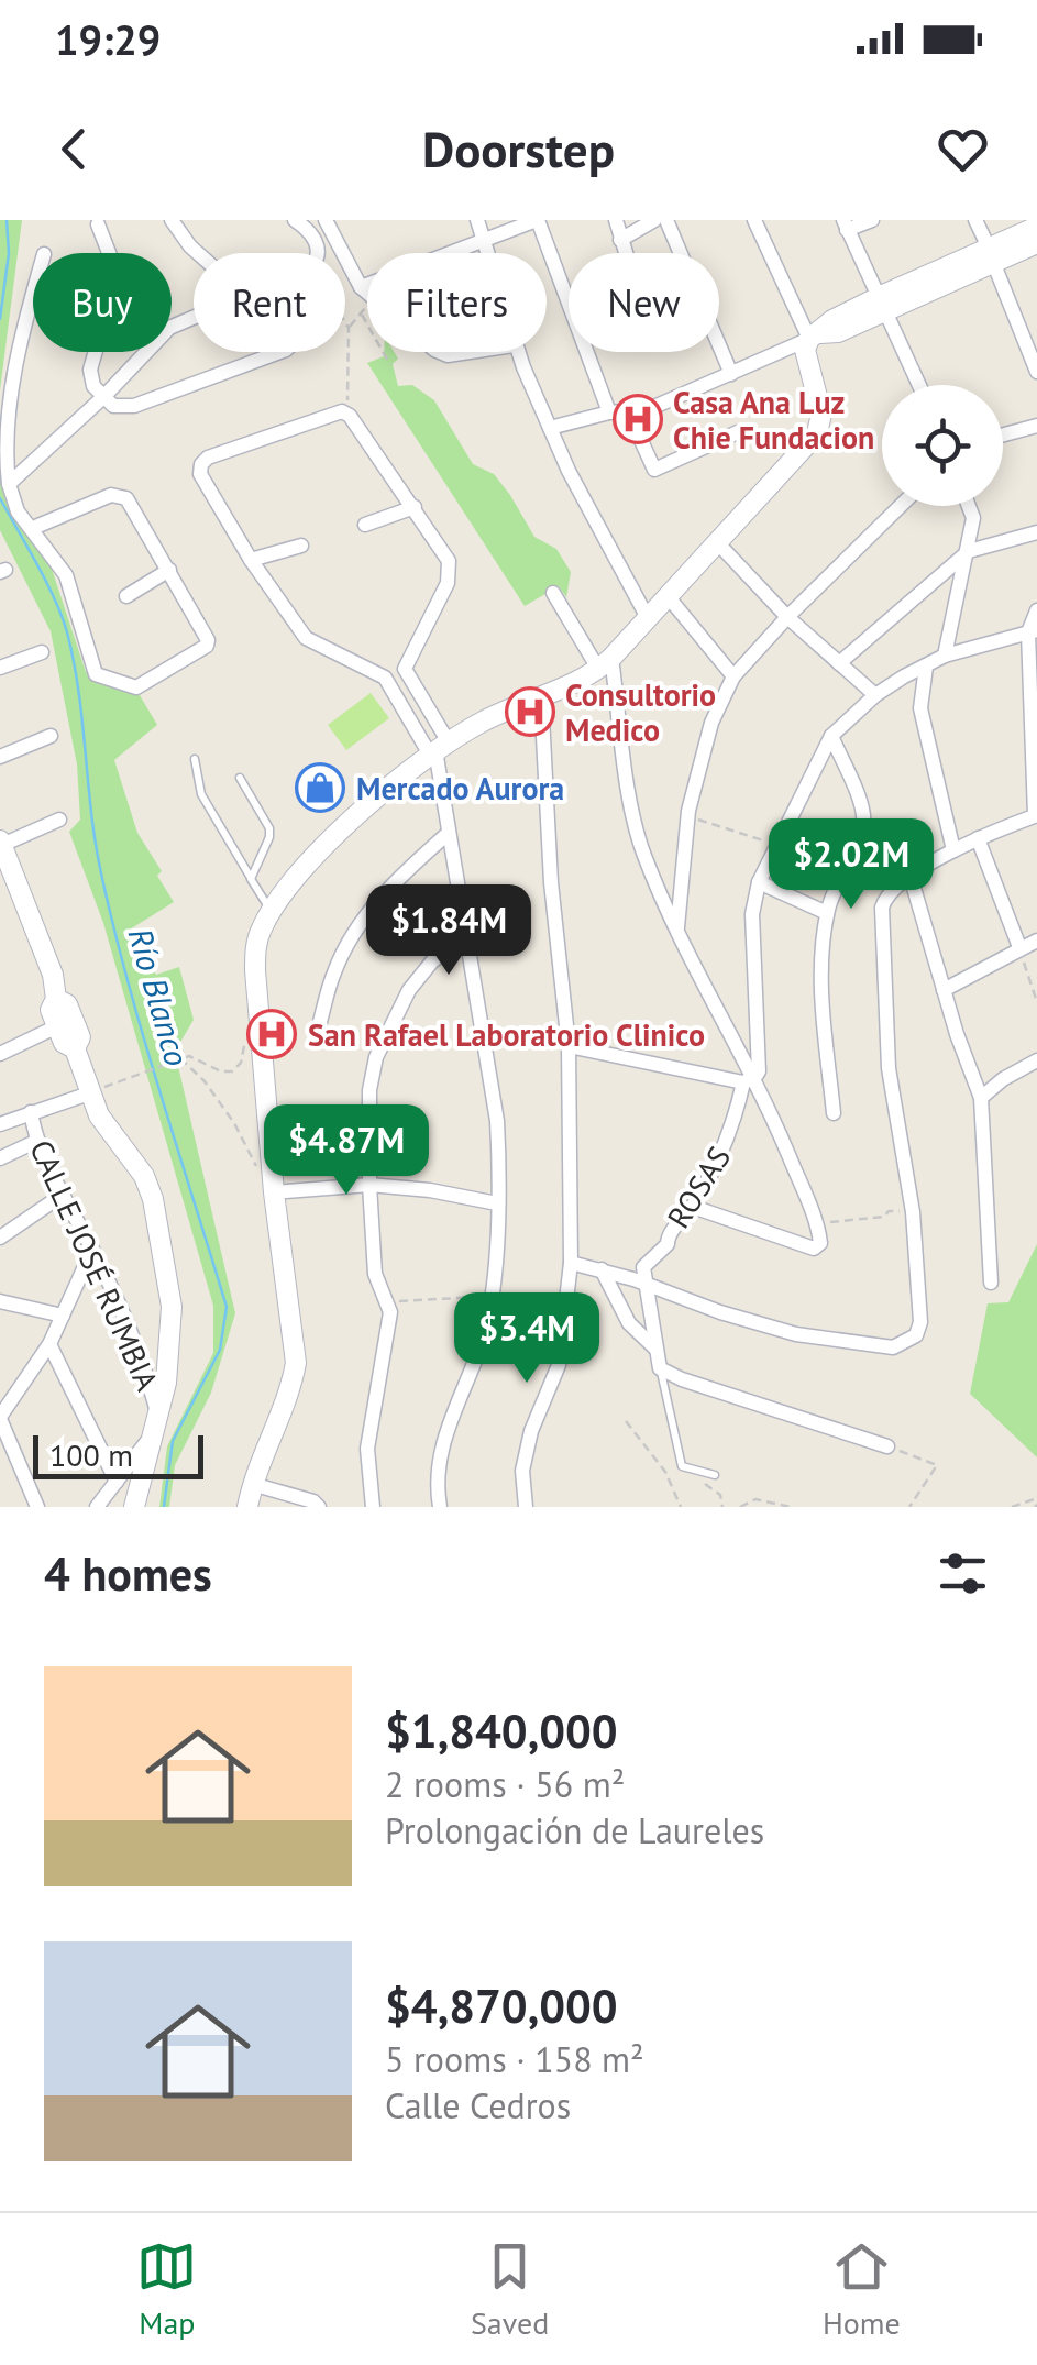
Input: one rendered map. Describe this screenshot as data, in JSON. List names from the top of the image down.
{
  "streets": {
    "street": ["ROSAS", "CALLE JOSÉ RUMBIA"]
  },
  "water": ["Río Blanco"],
  "places": {
    "hospital": ["Casa Ana Luz Chie Fundacion", "Consultorio Medico", "San Rafael Laboratorio Clinico"],
    "shop": ["Mercado Aurora"]
  },
  "scale_bar": "100 m",
  "page": {
    "status": "19:29",
    "header": "Doorstep",
    "chip": [
      "Buy",
      "Rent",
      "Filters",
      "New"
    ],
    "price": [
      "$2.02M",
      "$1.84M",
      "$4.87M",
      "$3.4M"
    ],
    "scale": "100 m",
    "heading": "4 homes",
    "list": [
      {
        "name": "$1,840,000",
        "note": "2 rooms · 56 m² · Prolongación de Laureles"
      },
      {
        "name": "$4,870,000",
        "note": "5 rooms · 158 m² · Calle Cedros"
      }
    ],
    "tabs": ["Map", "Saved", "Home"]
  }
}
